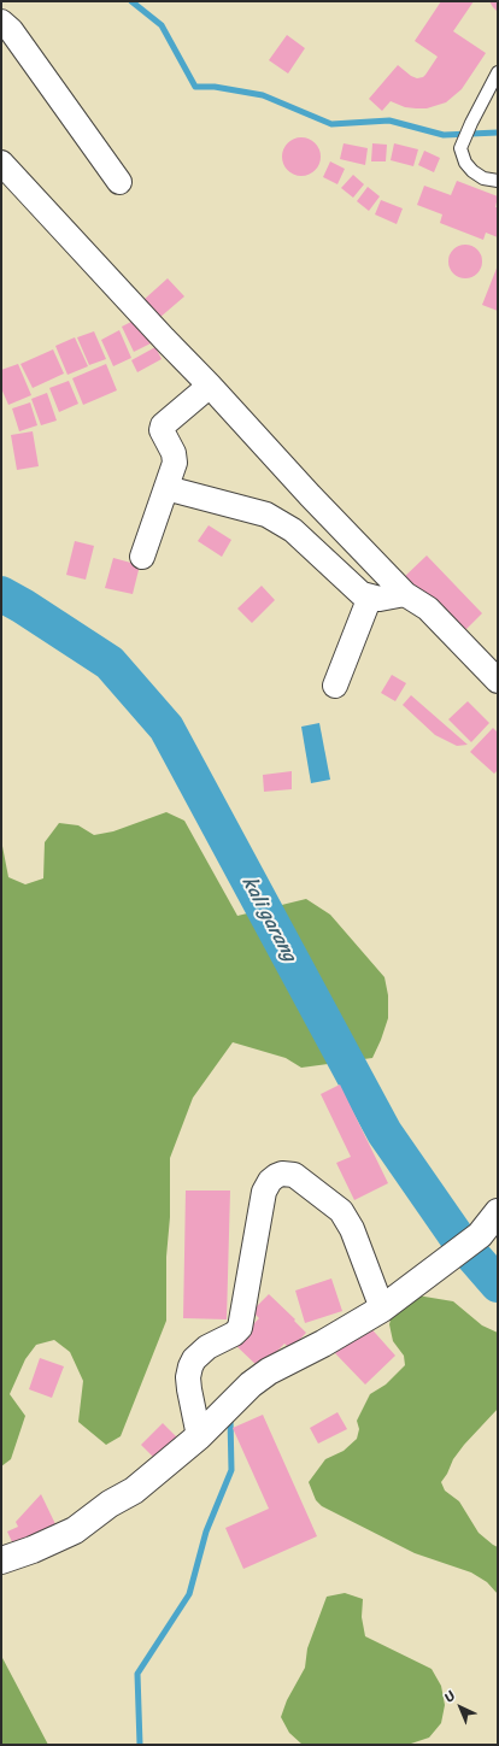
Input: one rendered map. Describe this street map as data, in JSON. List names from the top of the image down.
{
  "water": ["kali garang"],
  "north": "top left"
}
